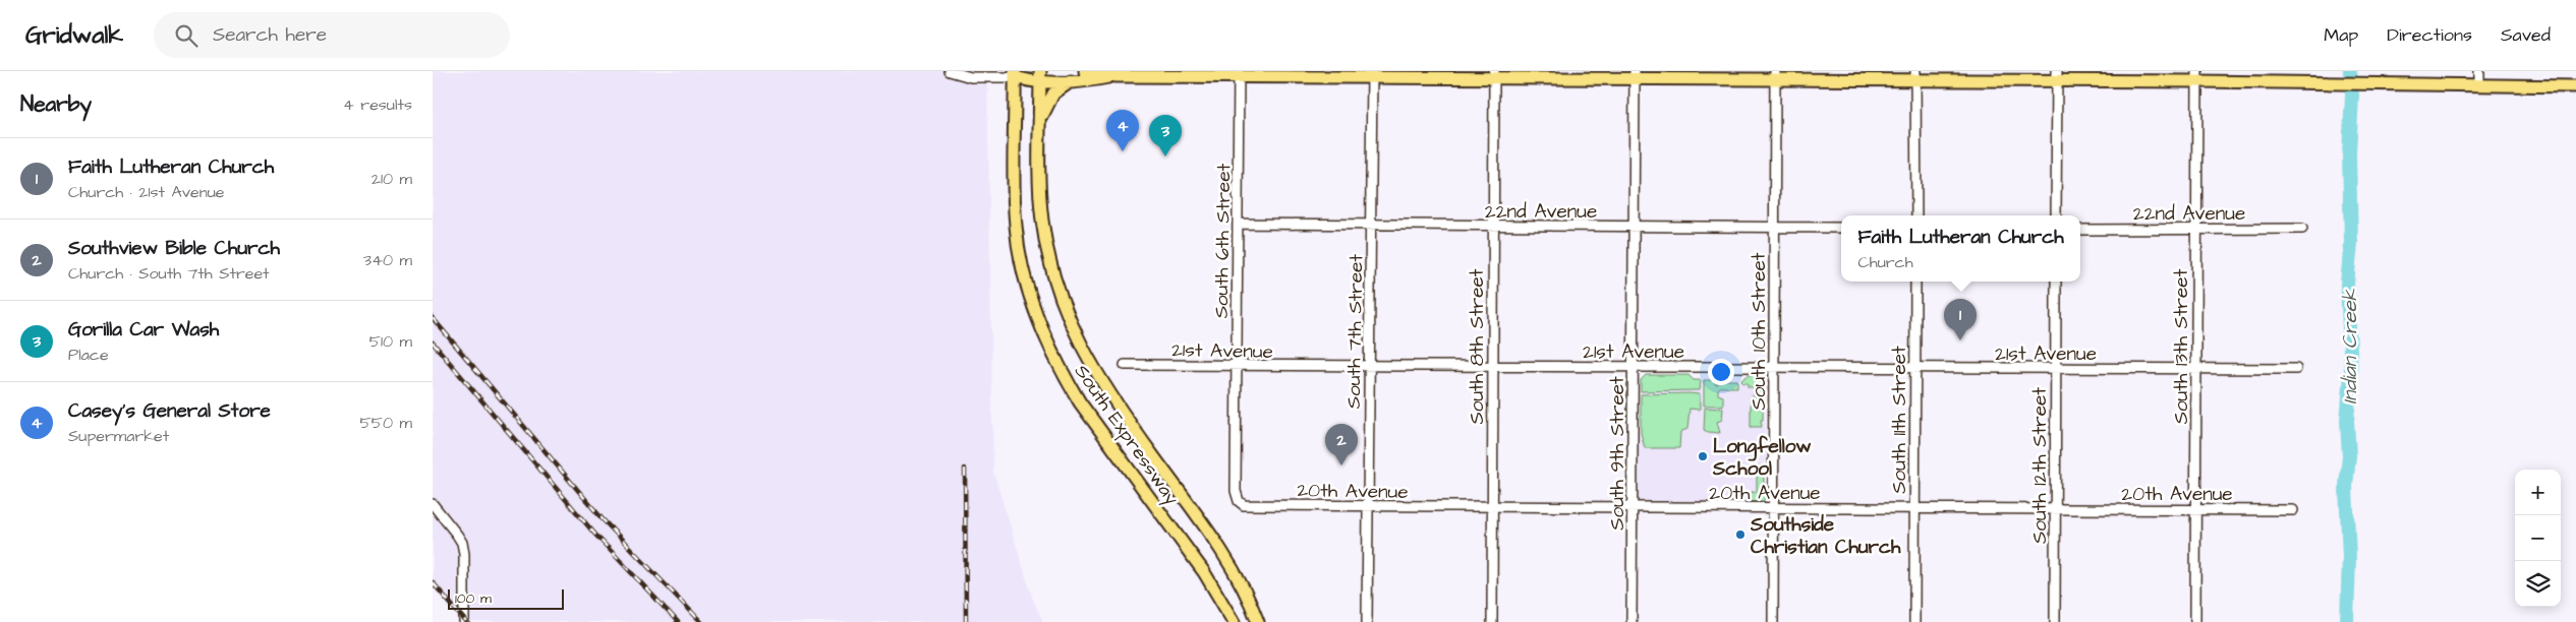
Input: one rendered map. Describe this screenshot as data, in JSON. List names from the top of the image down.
{
  "streets": {
    "main road": ["South Expressway"],
    "street": [
      "22nd Avenue",
      "South 6th Street",
      "South 7th Street",
      "South 10th Street",
      "South 8th Street",
      "South 13th Street",
      "21st Avenue",
      "South 11th Street",
      "South 9th Street",
      "South 12th Street",
      "20th Avenue"
    ]
  },
  "crossings": [
    ["22nd Avenue", "South 6th Street"],
    ["22nd Avenue", "South 7th Street"],
    ["22nd Avenue", "South 10th Street"],
    ["22nd Avenue", "South 8th Street"],
    ["22nd Avenue", "South 13th Street"],
    ["22nd Avenue", "South 9th Street"],
    ["South 6th Street", "21st Avenue"],
    ["South 6th Street", "20th Avenue"],
    ["South 7th Street", "21st Avenue"],
    ["South 7th Street", "20th Avenue"],
    ["South 10th Street", "21st Avenue"],
    ["South 10th Street", "20th Avenue"],
    ["South 8th Street", "21st Avenue"],
    ["South 8th Street", "20th Avenue"],
    ["South 13th Street", "21st Avenue"],
    ["South 13th Street", "20th Avenue"],
    ["21st Avenue", "South 11th Street"],
    ["21st Avenue", "South 9th Street"],
    ["21st Avenue", "South 12th Street"],
    ["South 11th Street", "20th Avenue"],
    ["South 9th Street", "20th Avenue"],
    ["South 12th Street", "20th Avenue"]
  ],
  "water": ["Indian Creek"],
  "places": ["Longfellow School", "Southside Christian Church"],
  "scale_bar": "100 m",
  "page": {
    "header": "Gridwalk",
    "search": "Search here",
    "nav": ["Map", "Directions", "Saved"],
    "heading": ["Nearby", "4 results"],
    "pins": [
      "4",
      "3",
      "1",
      "2"
    ],
    "list": [
      {
        "mark": "1",
        "name": "Faith Lutheran Church",
        "note": "Church · 21st Avenue",
        "value": "210 m"
      },
      {
        "mark": "2",
        "name": "Southview Bible Church",
        "note": "Church · South 7th Street",
        "value": "340 m"
      },
      {
        "mark": "3",
        "name": "Gorilla Car Wash",
        "note": "Place",
        "value": "510 m"
      },
      {
        "mark": "4",
        "name": "Casey's General Store",
        "note": "Supermarket",
        "value": "550 m"
      }
    ],
    "popup": ["Faith Lutheran Church", "Church"],
    "map_buttons": ["+", "−"],
    "scale": "100 m"
  }
}
